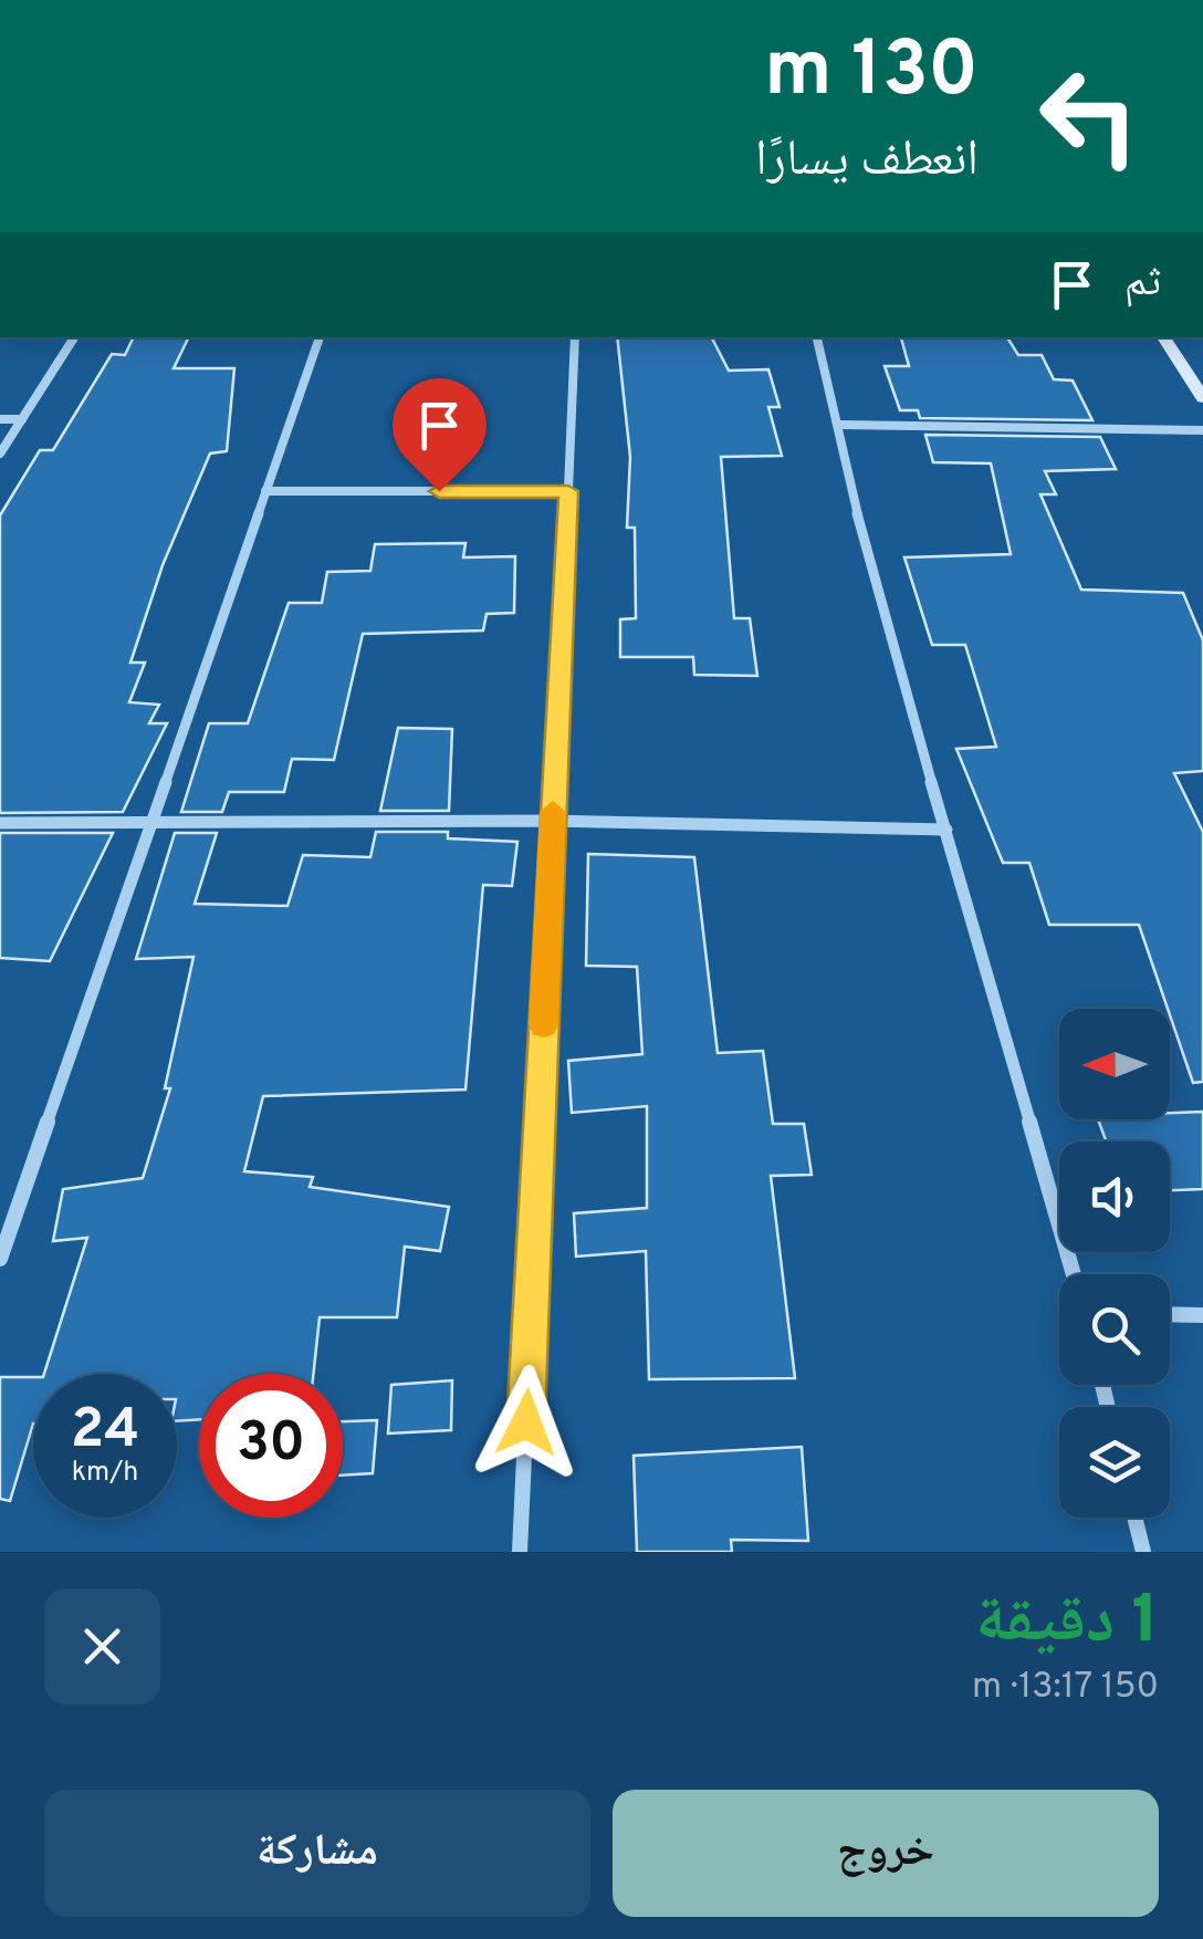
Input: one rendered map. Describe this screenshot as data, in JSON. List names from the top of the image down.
{
  "north": "left",
  "page": {
    "turn": ["130 m", "انعطف يسارًا"],
    "then": "ثم",
    "speed": "24 km/h",
    "limit": "30",
    "heading": ["1 دقيقة", "150 m · 13:17"],
    "buttons": ["خروج", "مشاركة"]
  }
}
